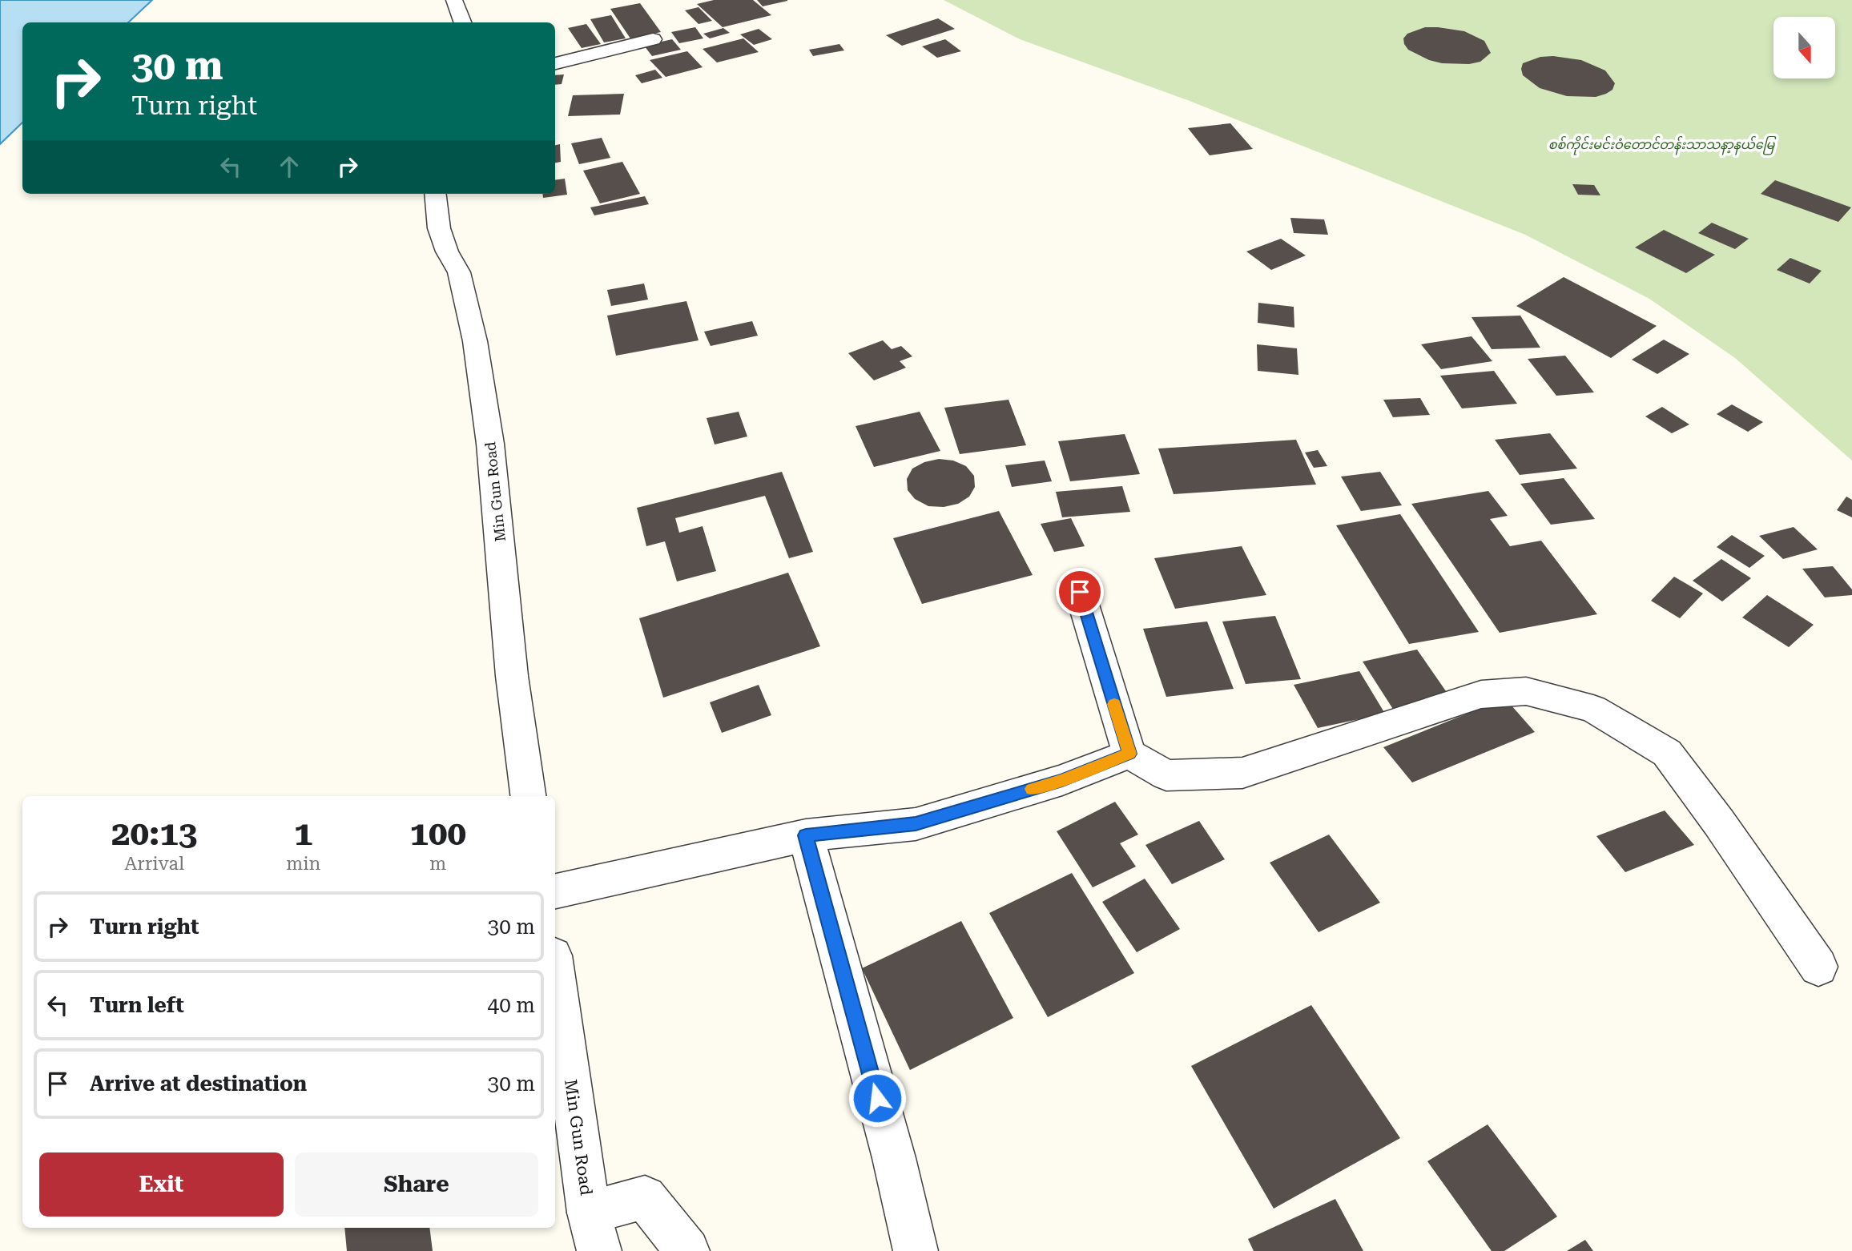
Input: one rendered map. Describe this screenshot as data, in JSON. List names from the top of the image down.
{
  "streets": {
    "street": ["Min Gun Road"]
  },
  "parks": ["စစ်ကိုင်းမင်းဝံတောင်တန်းသာသနာ့နယ်မြေ"],
  "north": "bottom",
  "page": {
    "turn": ["30 m", "Turn right"],
    "eta": [
      "20:13",
      "Arrival",
      "1",
      "min",
      "100",
      "m"
    ],
    "list": [
      {
        "name": "Turn right",
        "value": "30 m"
      },
      {
        "name": "Turn left",
        "value": "40 m"
      },
      {
        "name": "Arrive at destination",
        "value": "30 m"
      }
    ],
    "buttons": ["Exit", "Share"]
  }
}
